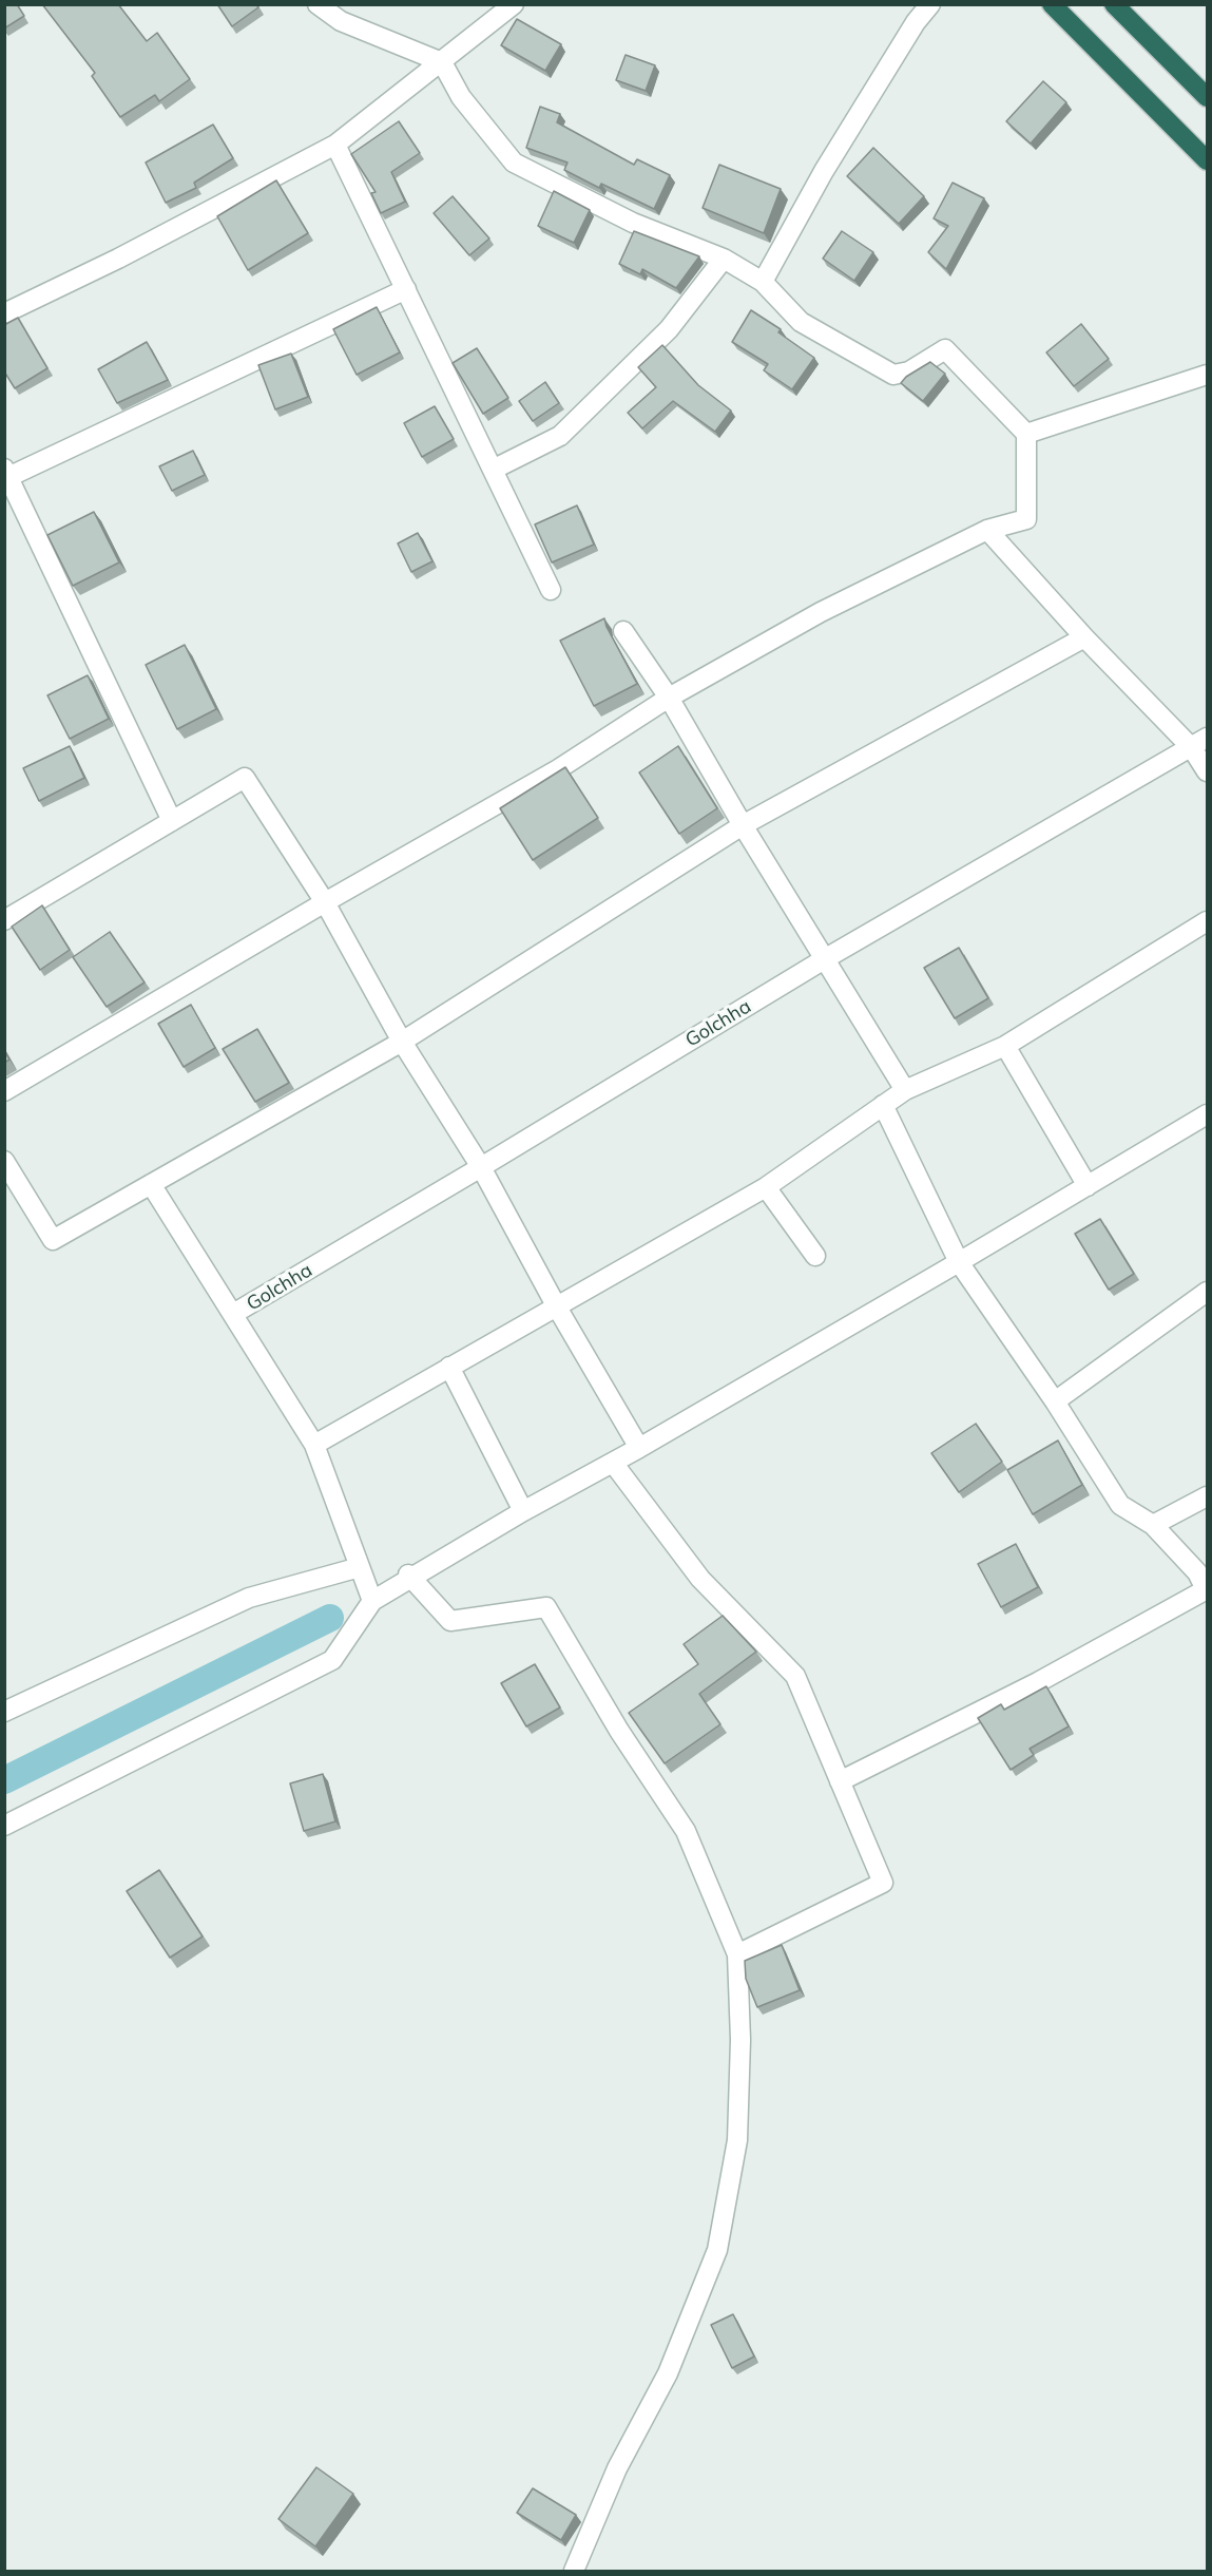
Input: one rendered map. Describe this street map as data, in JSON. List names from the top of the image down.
{
  "streets": {
    "street": ["Golchha"]
  }
}
